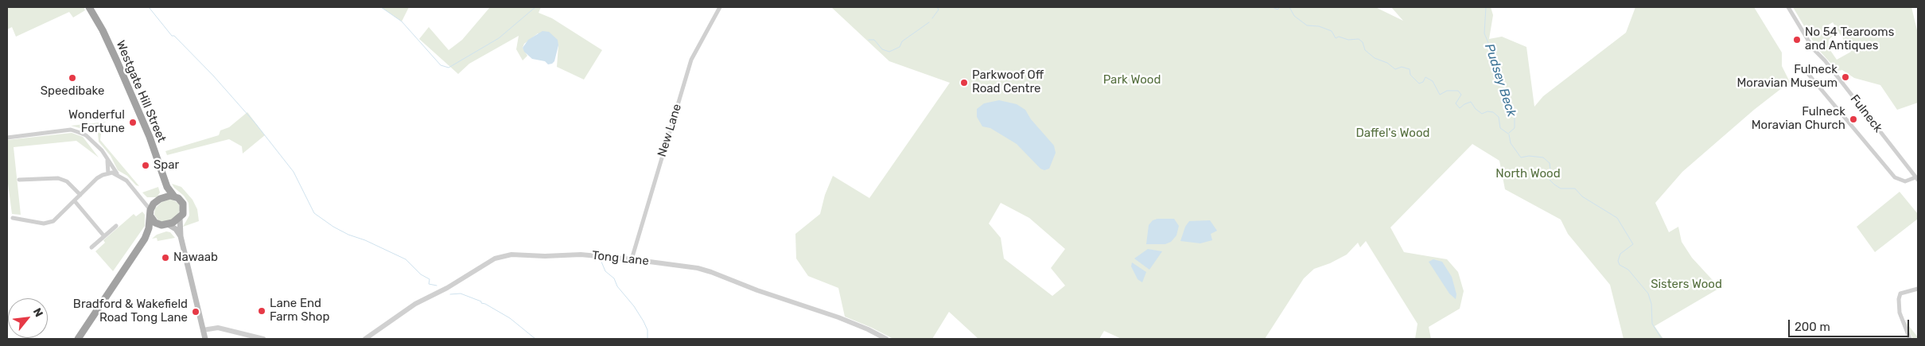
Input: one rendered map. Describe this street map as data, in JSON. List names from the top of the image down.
{
  "streets": {
    "highway": ["Westgate Hill Street"],
    "street": ["Fulneck", "New Lane", "Tong Lane"]
  },
  "crossings": [
    ["New Lane", "Tong Lane"]
  ],
  "water": ["Pudsey Beck"],
  "parks": [
    "Park Wood",
    "Daffel's Wood",
    "North Wood",
    "Sisters Wood"
  ],
  "places": [
    "No 54 Tearooms and Antiques",
    "Fulneck Moravian Museum",
    "Speedibake",
    "Parkwoof Off Road Centre",
    "Fulneck Moravian Church",
    "Wonderful Fortune",
    "Spar",
    "Nawaab",
    "Lane End Farm Shop",
    "Bradford & Wakefield Road Tong Lane"
  ],
  "scale_bar": "200 m",
  "north": "top right"
}
